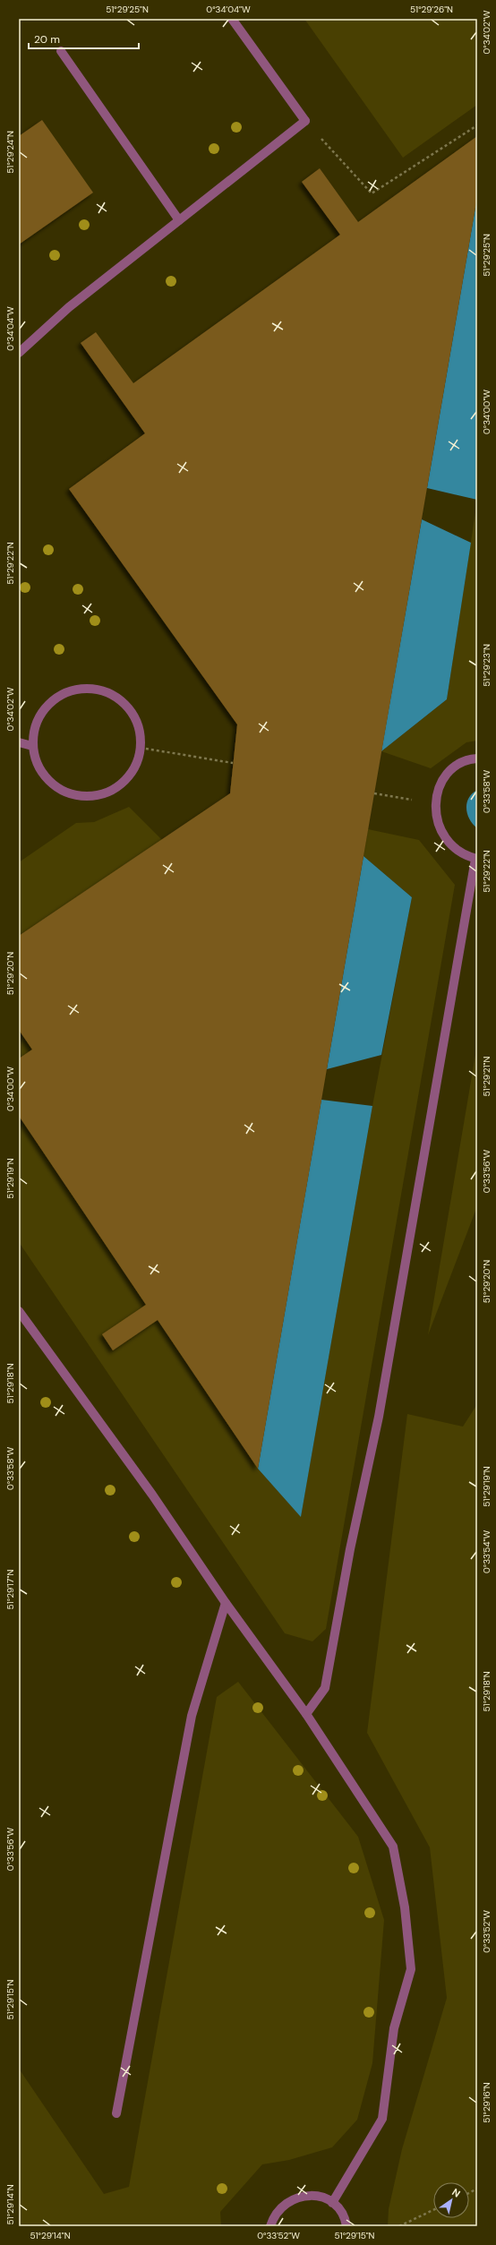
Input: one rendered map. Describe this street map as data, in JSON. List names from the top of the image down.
{
  "scale_bar": "20 m",
  "north": "top right",
  "coordinates": [
    "51°29'25\"N",
    "0°34'04\"W",
    "51°29'26\"N",
    "0°34'02\"W",
    "51°29'24\"N",
    "0°34'00\"W",
    "51°29'22\"N",
    "51°29'23\"N",
    "0°33'58\"W",
    "51°29'20\"N",
    "51°29'21\"N",
    "0°33'56\"W",
    "51°29'19\"N",
    "51°29'18\"N",
    "0°33'54\"W",
    "51°29'17\"N",
    "0°33'52\"W",
    "51°29'15\"N",
    "51°29'16\"N",
    "51°29'14\"N"
  ]
}
